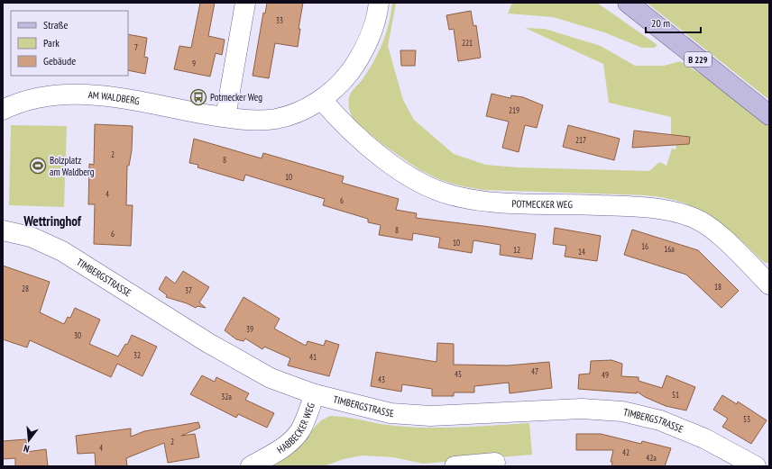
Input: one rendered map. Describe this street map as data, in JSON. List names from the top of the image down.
{
  "streets": {
    "main road": ["B 229"],
    "street": [
      "AM WALDBERG",
      "POTMECKER WEG",
      "TIMBERGSTRASSE",
      "HABBECKER WEG"
    ]
  },
  "crossings": [
    ["AM WALDBERG", "POTMECKER WEG"],
    ["TIMBERGSTRASSE", "HABBECKER WEG"]
  ],
  "districts": ["Wettringhof"],
  "places": {
    "bus stop": ["Potmecker Weg"],
    "sports": ["Bolzplatz am Waldberg"]
  },
  "house_numbers": [
    "33",
    "221",
    "7",
    "9",
    "219",
    "217",
    "2",
    "8",
    "10",
    "4",
    "6",
    "8",
    "6",
    "10",
    "16",
    "16a",
    "12",
    "14",
    "18",
    "28",
    "37",
    "39",
    "30",
    "32",
    "41",
    "47",
    "45",
    "49",
    "43",
    "51",
    "32a",
    "53",
    "2",
    "4",
    "42",
    "42a"
  ],
  "legend": ["Straße", "Park", "Gebäude"],
  "scale_bar": "20 m",
  "north": "bottom"
}
